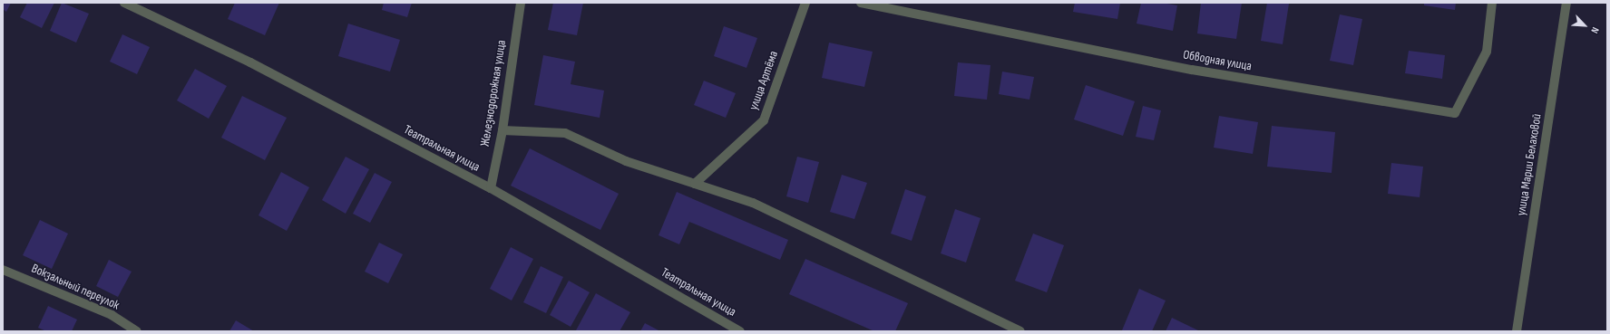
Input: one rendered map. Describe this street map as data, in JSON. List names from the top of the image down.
{
  "streets": {
    "street": [
      "Обводная улица",
      "улица Артёма",
      "Железнодорожная улица",
      "Театральная улица",
      "улица Марии Белаховой",
      "Вокзальный переулок"
    ]
  },
  "crossings": [
    ["Железнодорожная улица", "Театральная улица"]
  ],
  "north": "bottom right"
}
